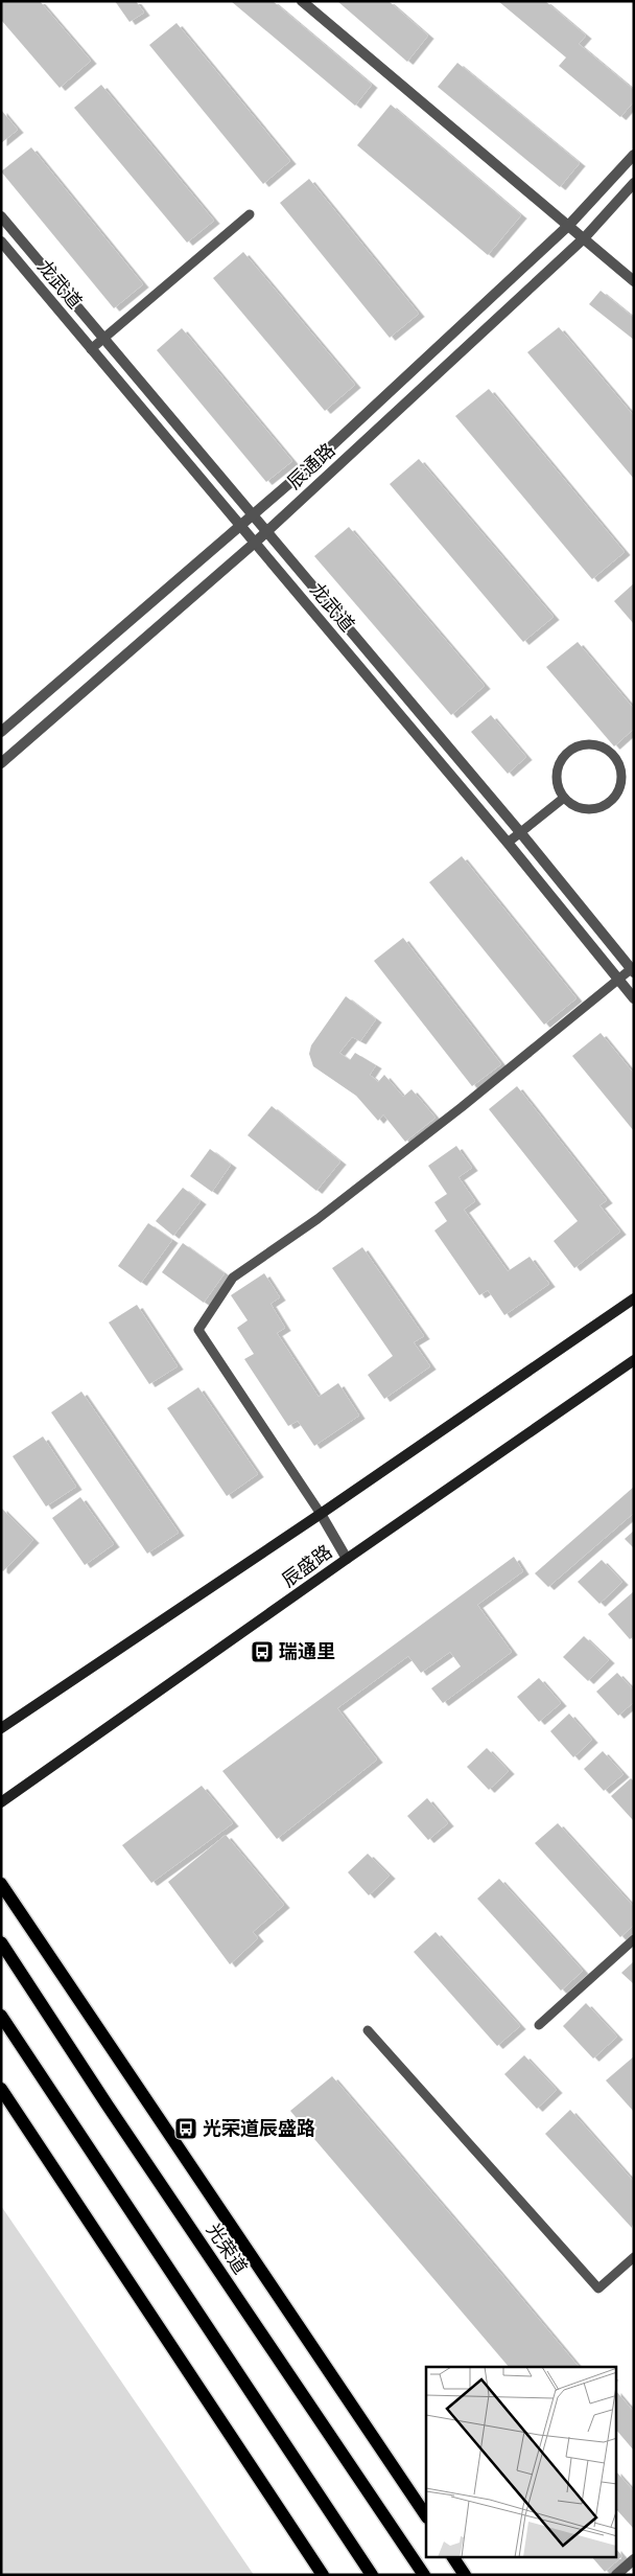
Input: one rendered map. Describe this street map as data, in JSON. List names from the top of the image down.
{
  "streets": {
    "main road": ["辰盛路", "光荣道"],
    "street": ["龙武道", "辰通路"]
  },
  "crossings": [
    ["龙武道", "辰通路"]
  ],
  "places": {
    "bus stop": ["瑞通里", "光荣道辰盛路"]
  }
}
